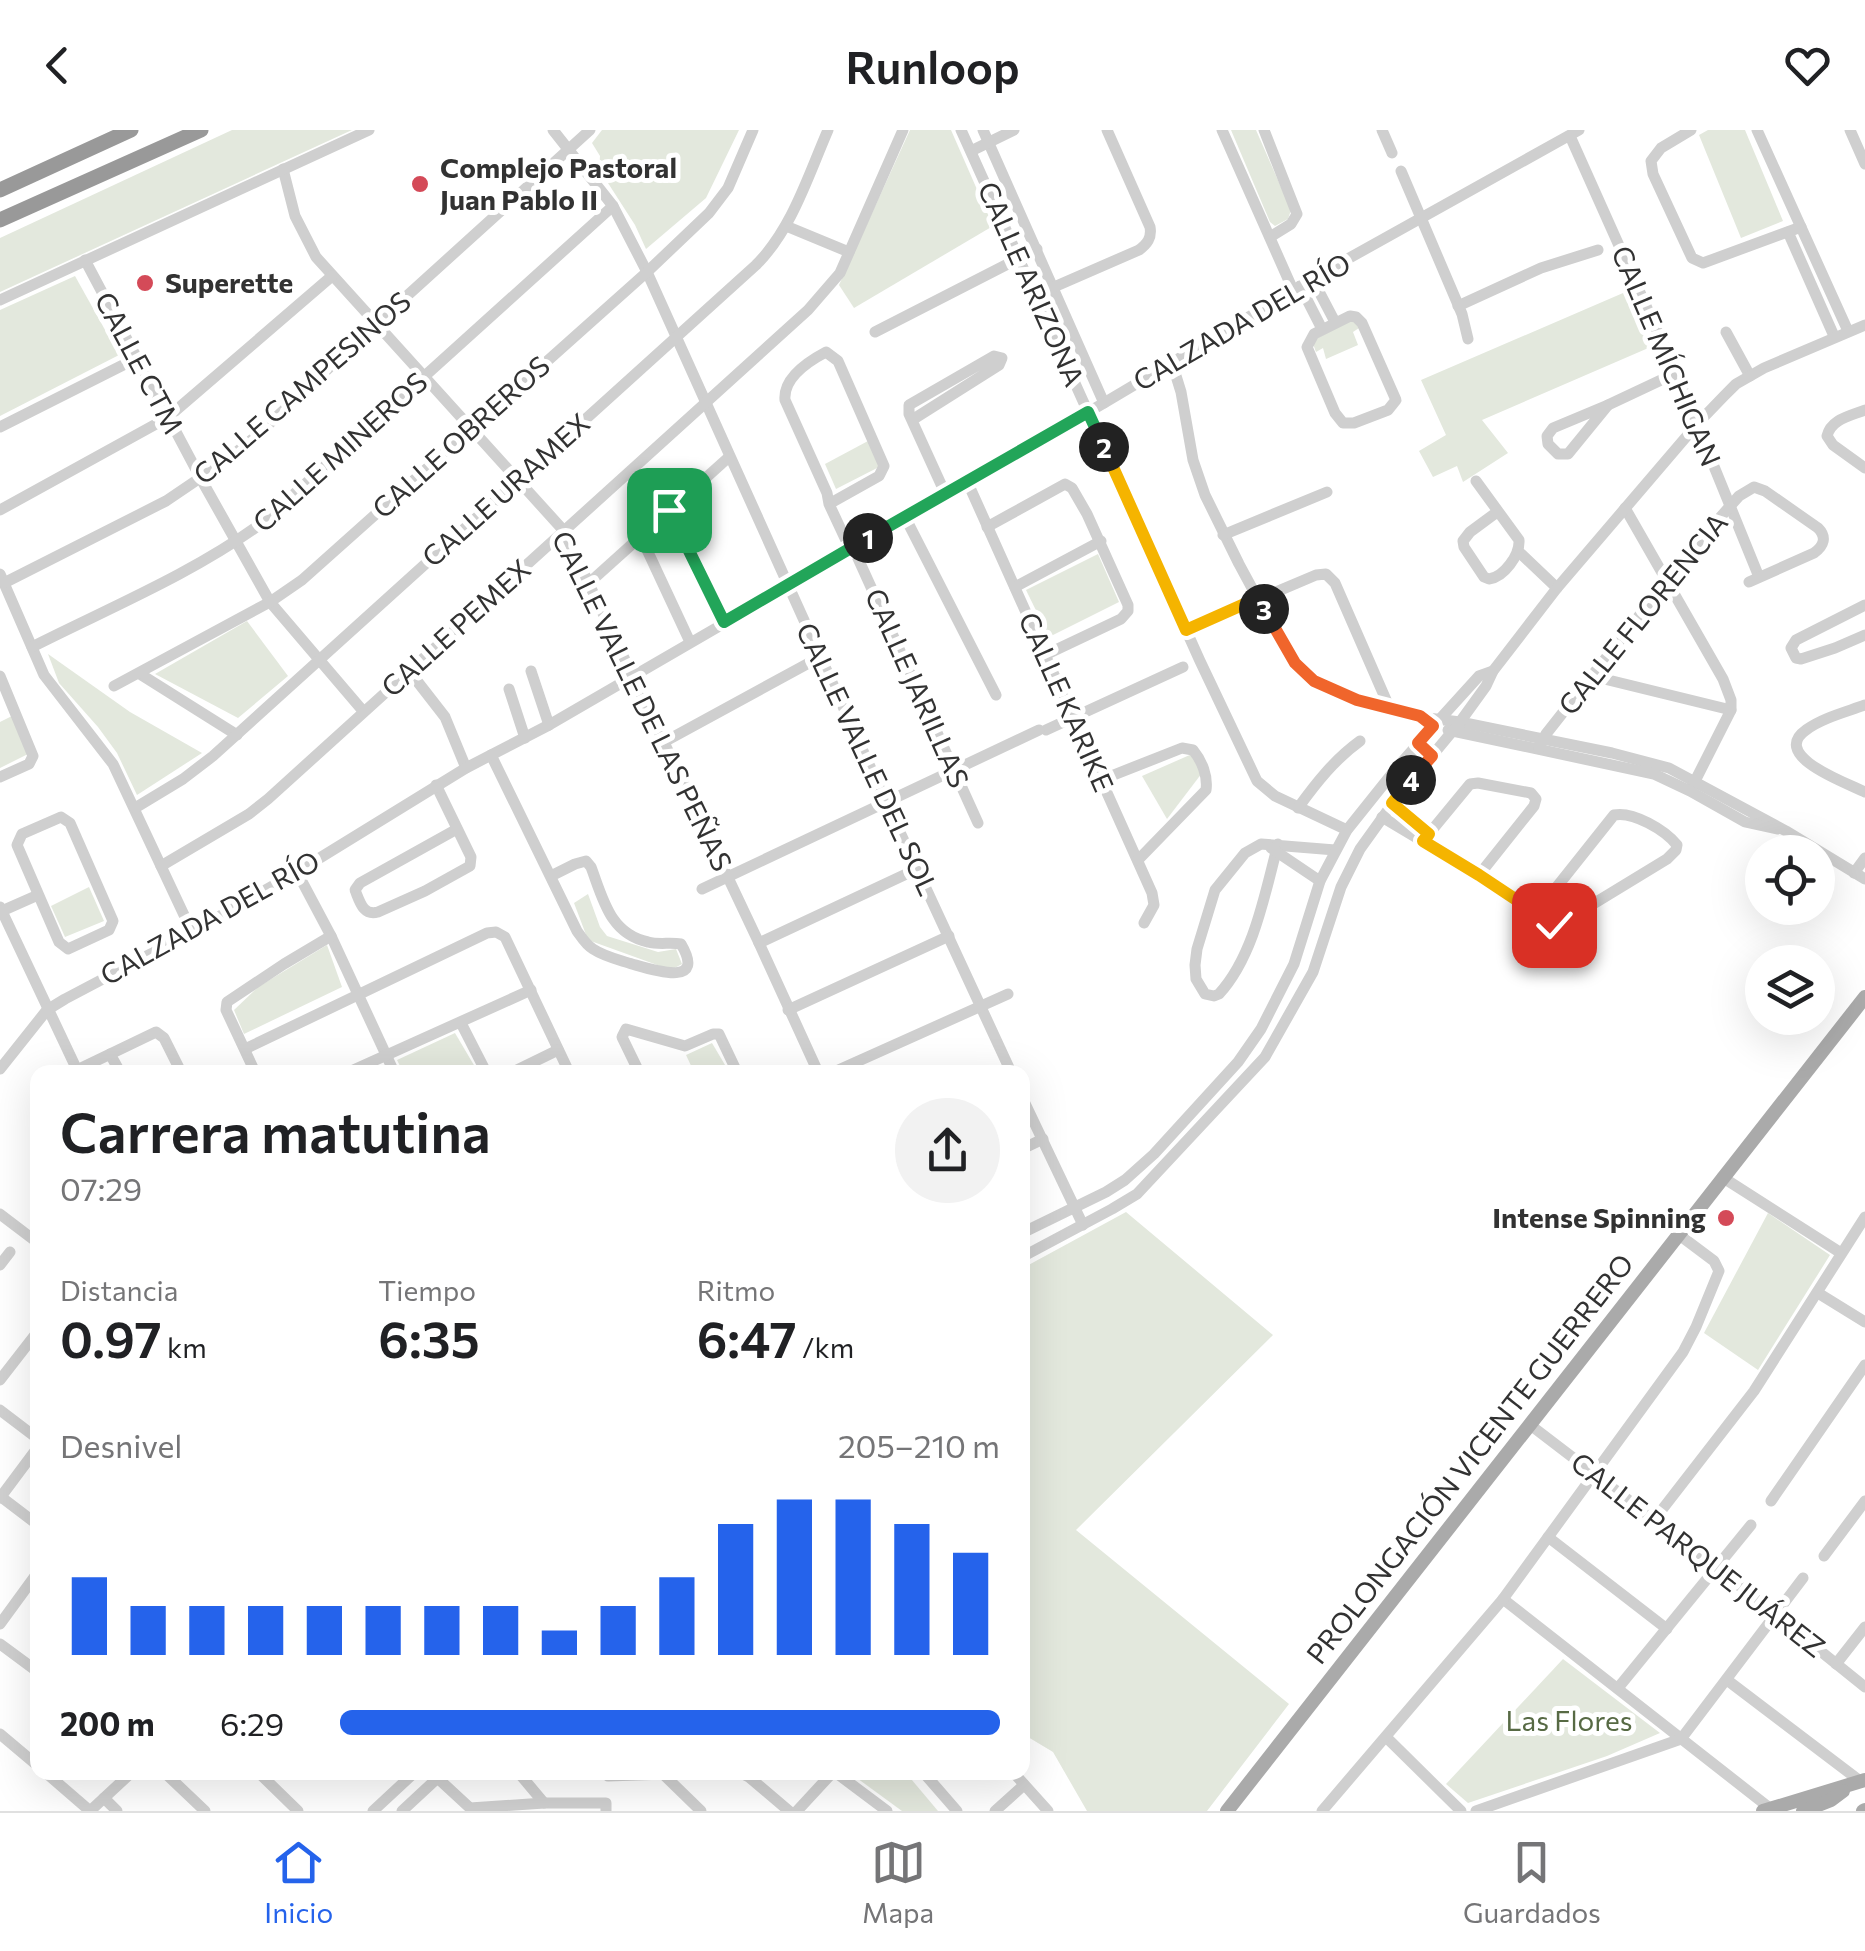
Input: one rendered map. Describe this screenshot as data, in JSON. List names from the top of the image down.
{
  "streets": {
    "main road": ["PROLONGACIÓN VICENTE GUERRERO"],
    "street": [
      "CALLE ARIZONA",
      "CALZADA DEL RÍO",
      "CALLE MÍCHIGAN",
      "CALLE CTM",
      "CALLE CAMPESINOS",
      "CALLE OBREROS",
      "CALLE MINEROS",
      "CALLE URAMEX",
      "CALLE FLORENCIA",
      "CALLE PEMEX",
      "CALLE JARILLAS",
      "CALLE VALLE DE LAS PEÑAS",
      "CALLE KARIKE",
      "CALLE VALLE DEL SOL",
      "CALLE PARQUE JUÁREZ"
    ]
  },
  "crossings": [
    ["CALLE ARIZONA", "CALZADA DEL RÍO"],
    ["CALZADA DEL RÍO", "CALLE MÍCHIGAN"],
    ["CALZADA DEL RÍO", "CALLE JARILLAS"],
    ["CALZADA DEL RÍO", "CALLE VALLE DE LAS PEÑAS"],
    ["CALZADA DEL RÍO", "CALLE KARIKE"],
    ["CALZADA DEL RÍO", "CALLE VALLE DEL SOL"],
    ["CALLE MÍCHIGAN", "CALLE FLORENCIA"],
    ["CALLE CTM", "CALLE CAMPESINOS"],
    ["CALLE CTM", "CALLE OBREROS"],
    ["CALLE CTM", "CALLE MINEROS"],
    ["CALLE CTM", "CALLE URAMEX"],
    ["CALLE CTM", "CALLE PEMEX"],
    ["CALLE CAMPESINOS", "CALLE VALLE DE LAS PEÑAS"],
    ["CALLE CAMPESINOS", "CALLE VALLE DEL SOL"],
    ["CALLE OBREROS", "CALLE VALLE DE LAS PEÑAS"],
    ["CALLE OBREROS", "CALLE VALLE DEL SOL"],
    ["CALLE MINEROS", "CALLE VALLE DE LAS PEÑAS"],
    ["CALLE MINEROS", "CALLE VALLE DEL SOL"],
    ["CALLE URAMEX", "CALLE VALLE DE LAS PEÑAS"],
    ["CALLE URAMEX", "CALLE VALLE DEL SOL"],
    ["CALLE PEMEX", "CALLE VALLE DE LAS PEÑAS"],
    ["CALLE PEMEX", "CALLE VALLE DEL SOL"],
    ["PROLONGACIÓN VICENTE GUERRERO", "CALLE PARQUE JUÁREZ"]
  ],
  "parks": ["Las Flores"],
  "places": ["Complejo Pastoral Juan Pablo II", "Superette", "Intense Spinning"],
  "page": {
    "header": "Runloop",
    "pins": [
      "2",
      "1",
      "3",
      "4"
    ],
    "heading": ["Carrera matutina", "07:29"],
    "stats": [
      ["Distancia", "0.97 km"],
      ["Tiempo", "6:35"],
      ["Ritmo", "6:47 /km"]
    ],
    "chart": ["Desnivel", "205–210 m"],
    "list": [
      {
        "name": "200 m",
        "note": "6:29"
      }
    ],
    "tabs": ["Inicio", "Mapa", "Guardados"]
  }
}
